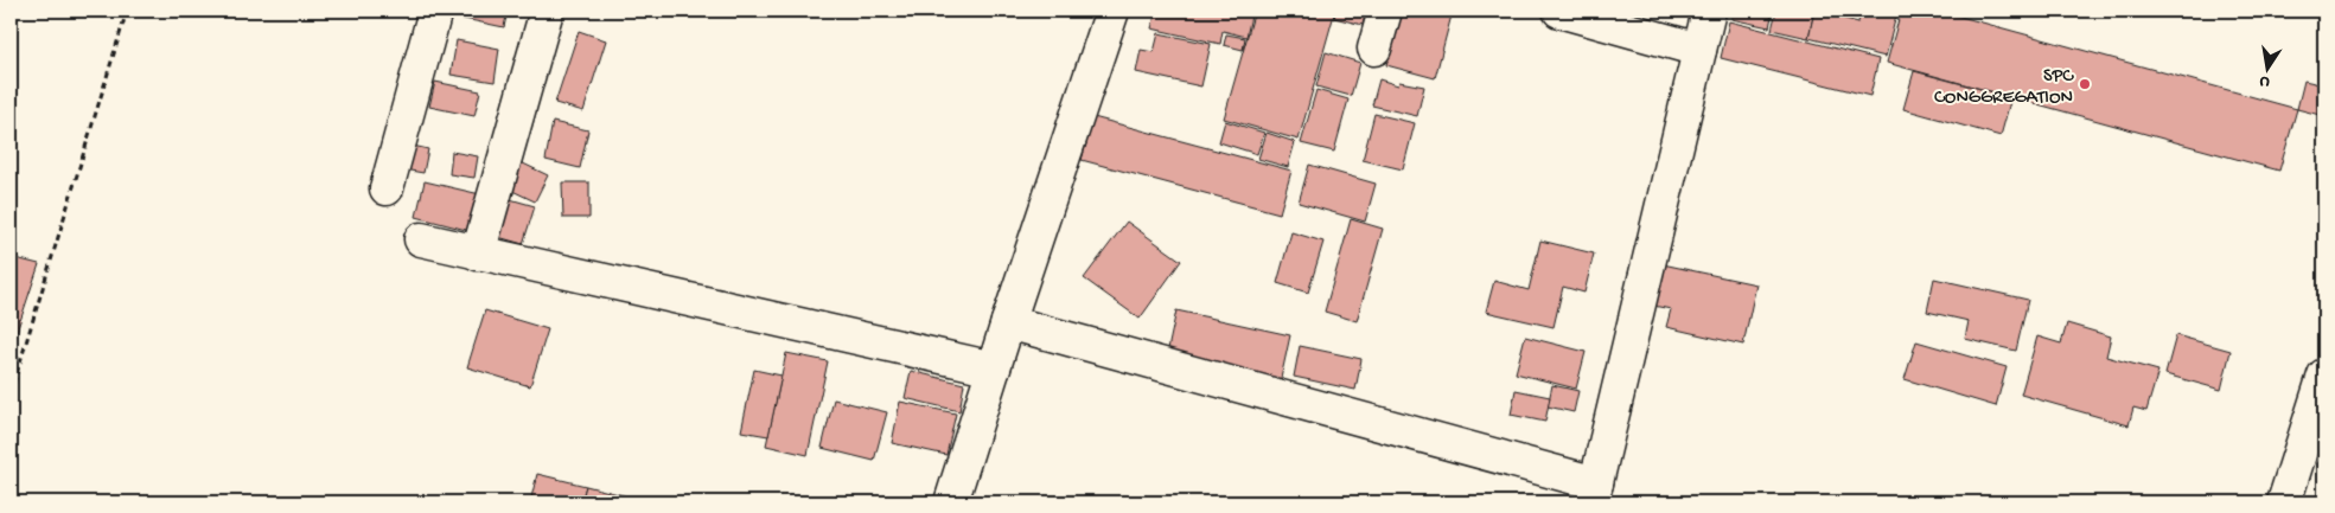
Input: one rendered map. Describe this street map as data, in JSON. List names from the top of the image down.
{
  "places": ["SPC CONGGREGATION"],
  "north": "bottom"
}
